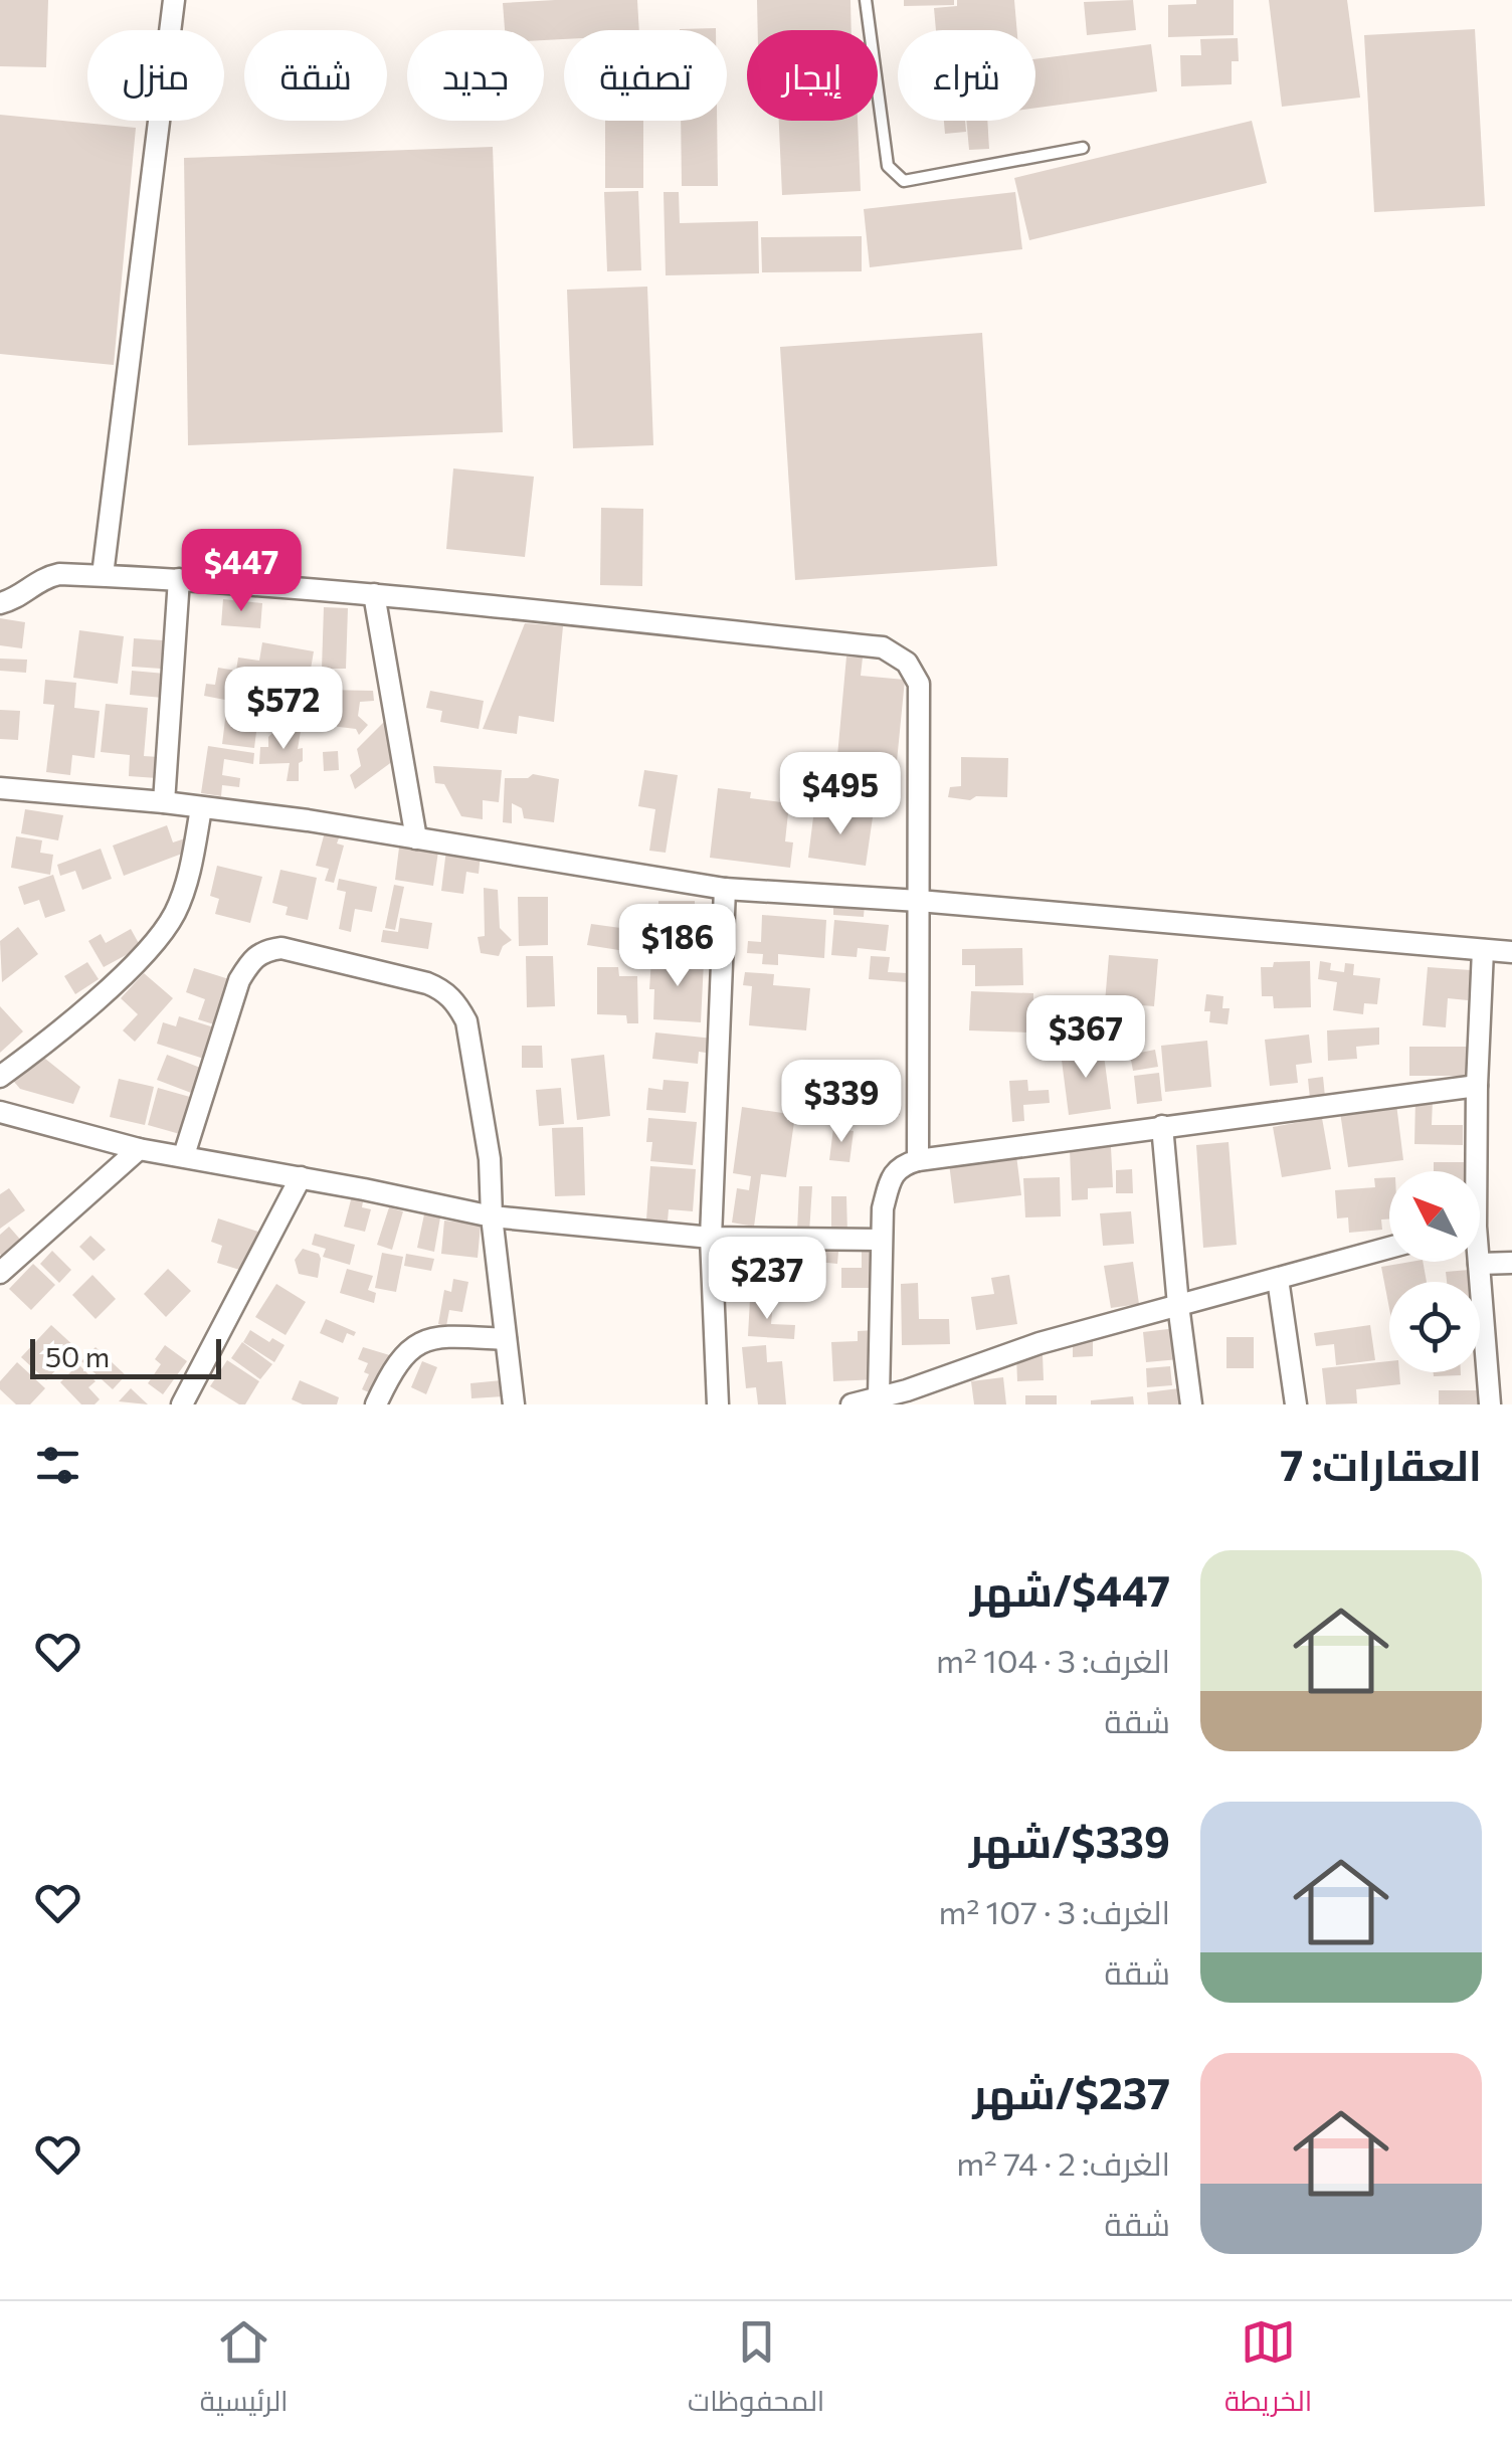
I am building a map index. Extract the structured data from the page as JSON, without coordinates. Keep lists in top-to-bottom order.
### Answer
{
  "scale_bar": "50 m",
  "north": "top left",
  "page": {
    "chip": [
      "شراء",
      "إيجار",
      "تصفية",
      "جديد",
      "شقة",
      "منزل"
    ],
    "price": [
      "$447",
      "$572",
      "$495",
      "$186",
      "$367",
      "$339",
      "$237"
    ],
    "scale": "50 m",
    "heading": "العقارات: 7",
    "list": [
      {
        "name": "$447/شهر",
        "note": "الغرف: 3 · 104 m² · شقة"
      },
      {
        "name": "$339/شهر",
        "note": "الغرف: 3 · 107 m² · شقة"
      },
      {
        "name": "$237/شهر",
        "note": "الغرف: 2 · 74 m² · شقة"
      }
    ],
    "tabs": ["الخريطة", "المحفوظات", "الرئيسية"]
  }
}
